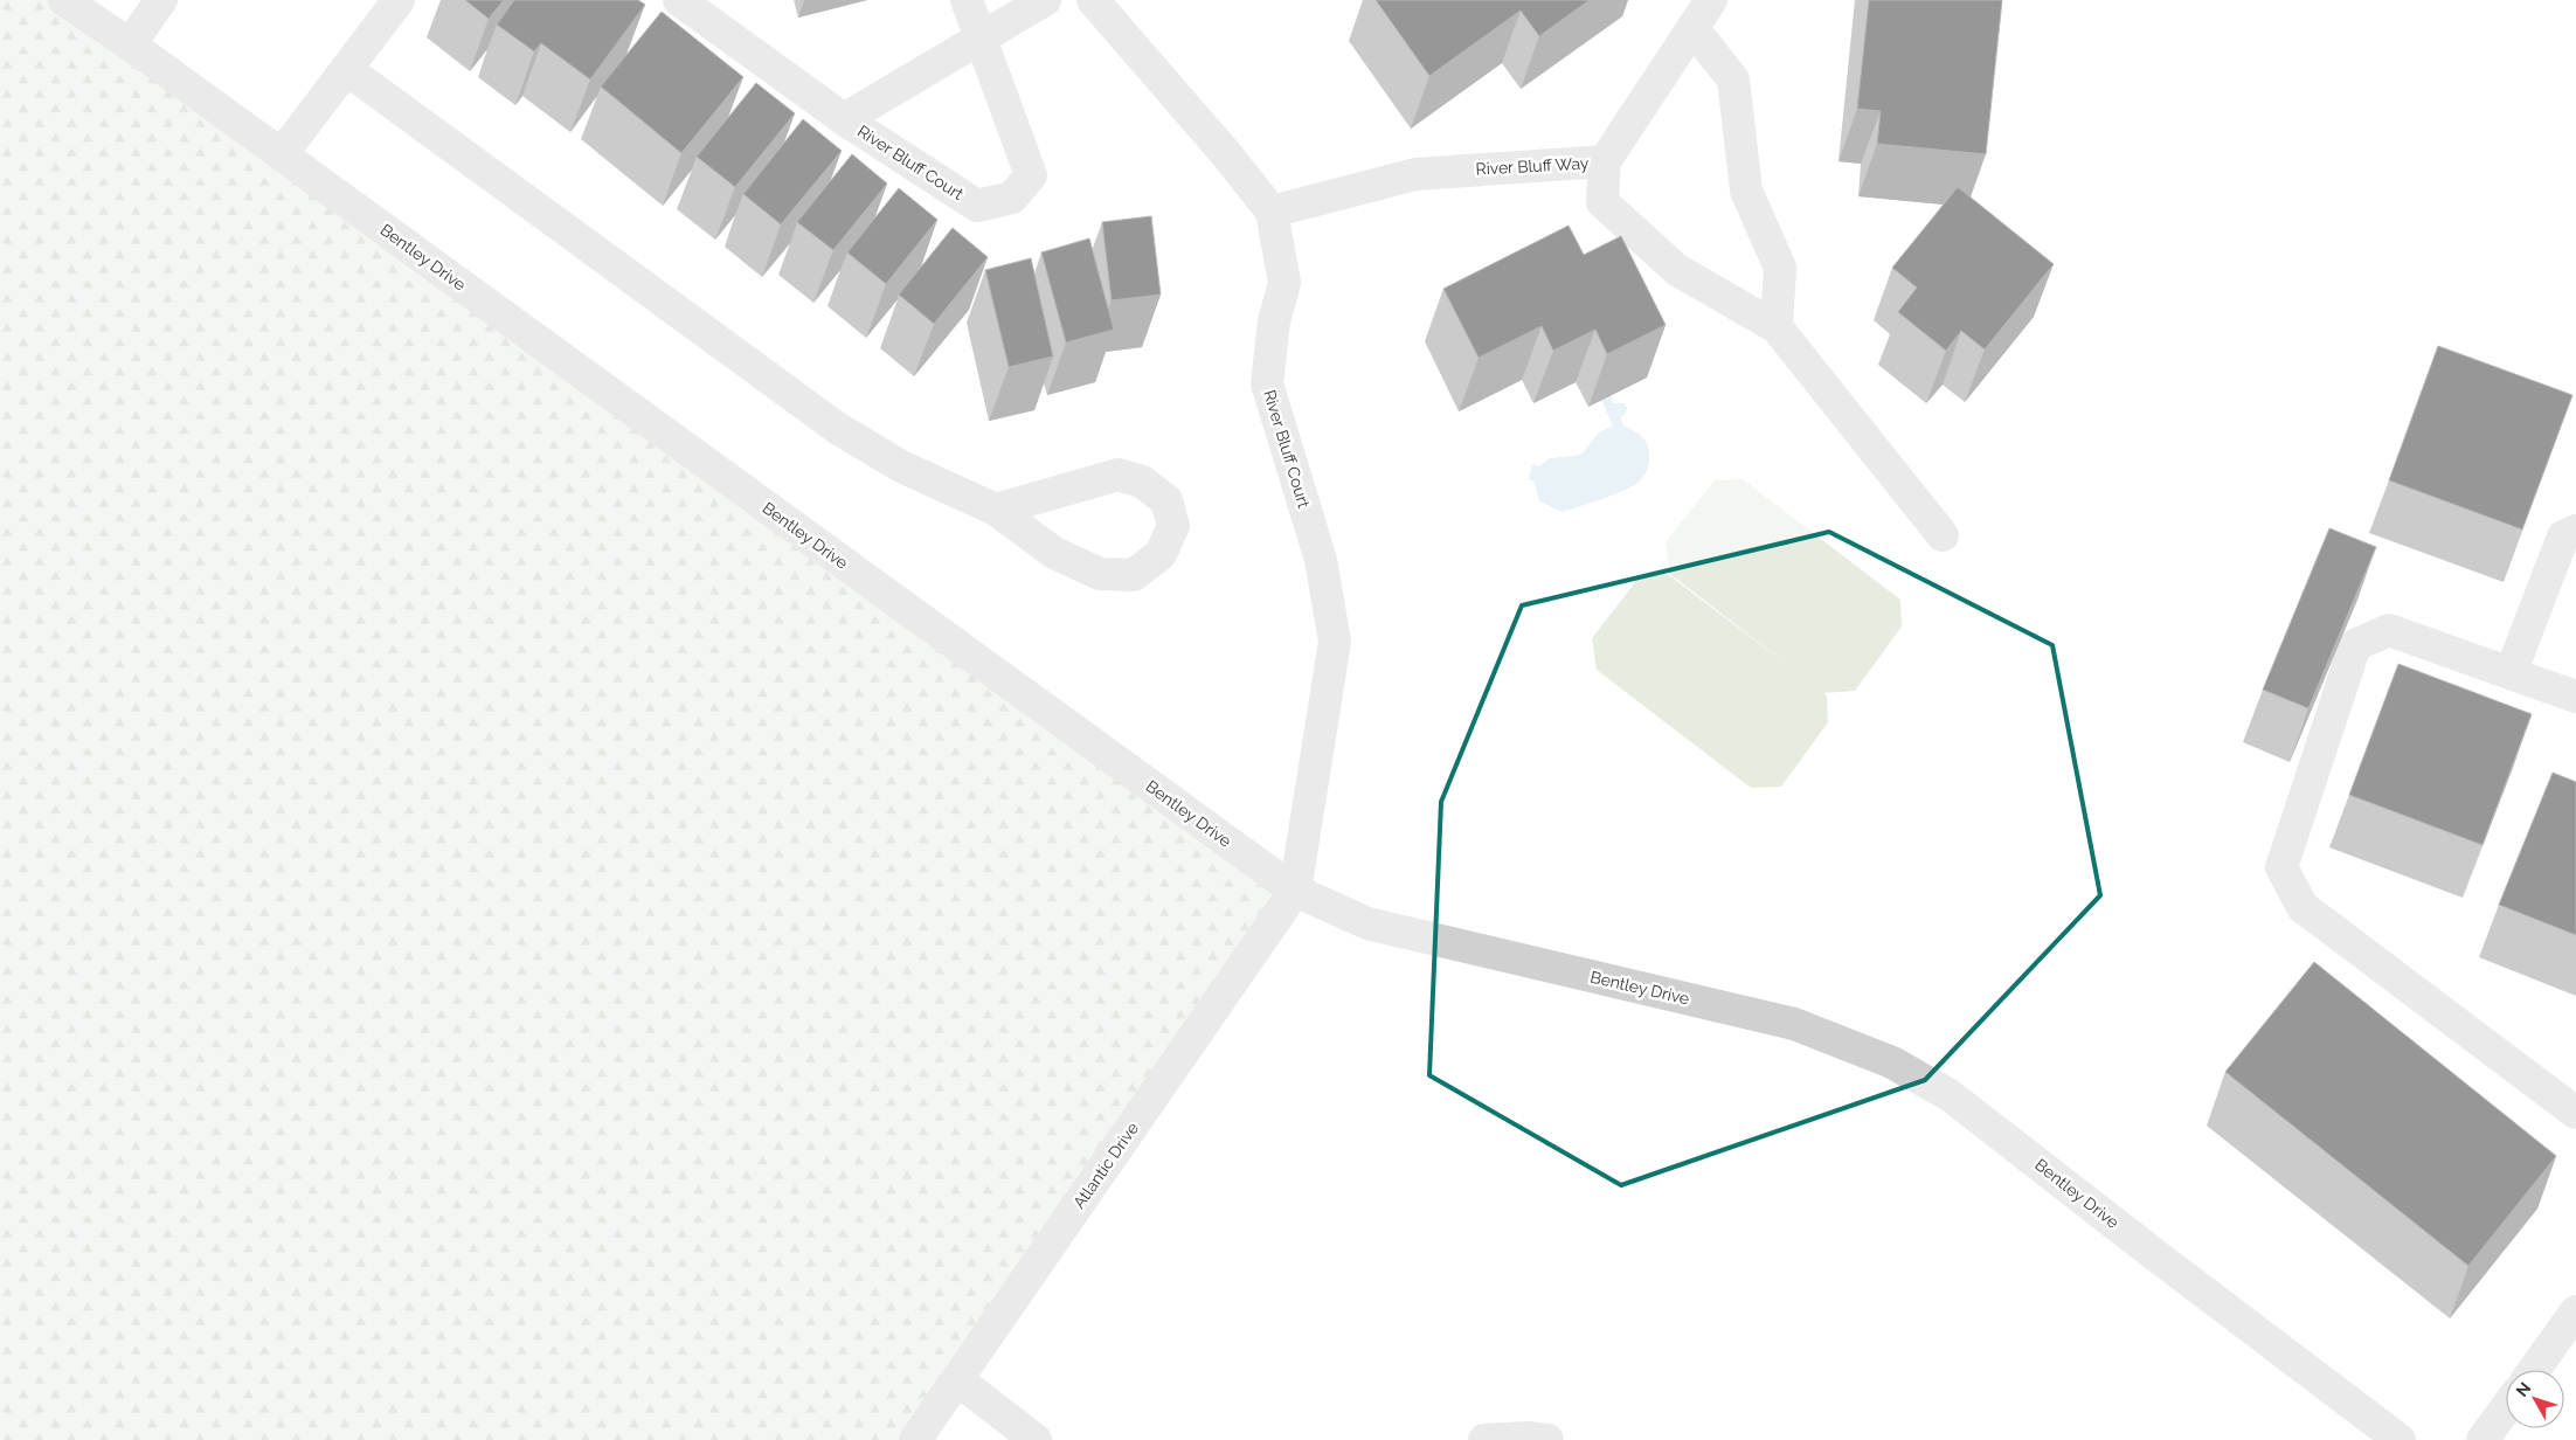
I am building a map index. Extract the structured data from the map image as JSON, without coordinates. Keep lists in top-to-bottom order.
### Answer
{
  "streets": {
    "street": [
      "River Bluff Court",
      "River Bluff Way",
      "Bentley Drive",
      "Atlantic Drive"
    ]
  },
  "crossings": [
    ["River Bluff Court", "River Bluff Way"],
    ["River Bluff Court", "Bentley Drive"],
    ["River Bluff Court", "Atlantic Drive"],
    ["Bentley Drive", "Atlantic Drive"]
  ],
  "north": "top left"
}
